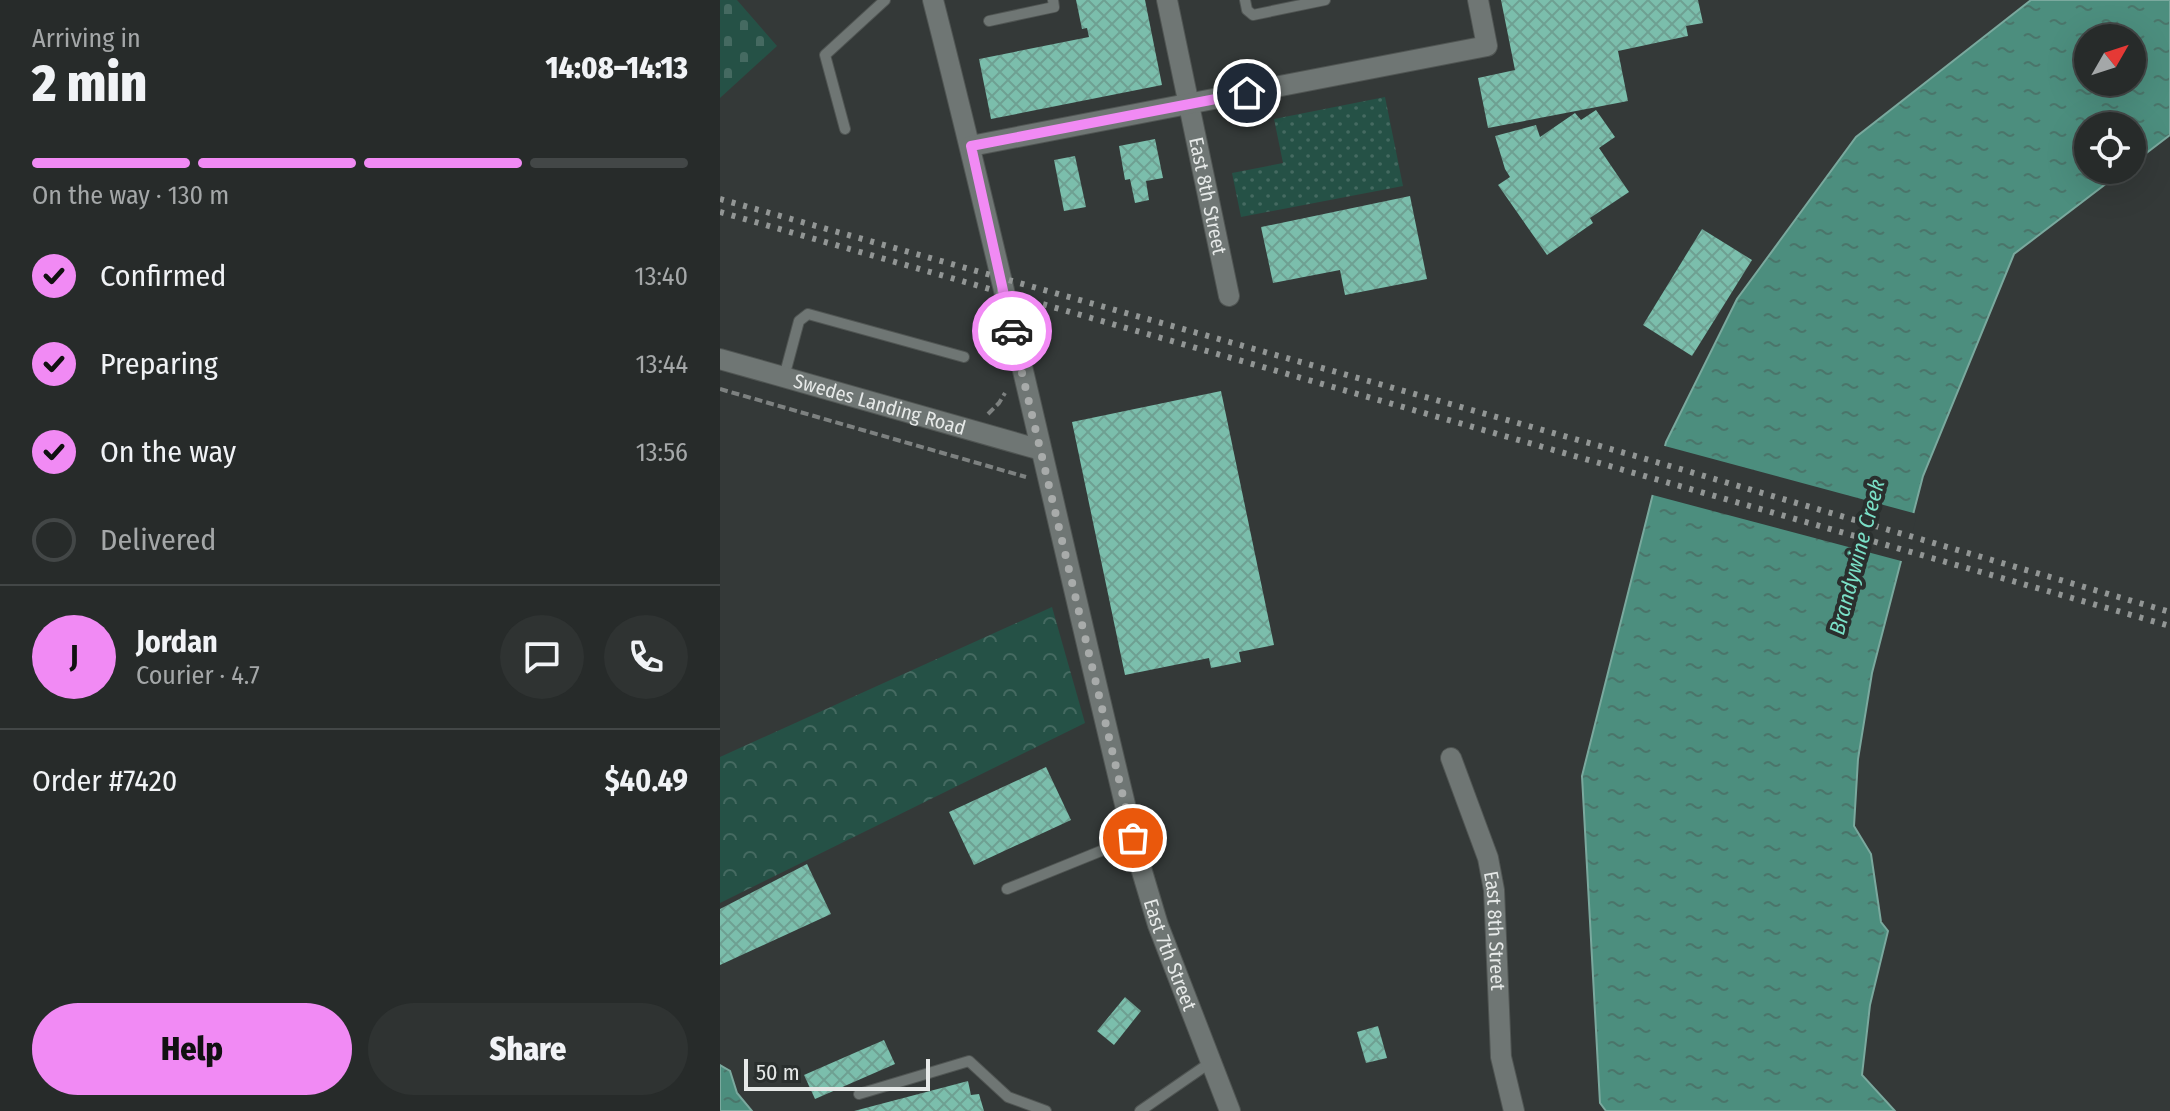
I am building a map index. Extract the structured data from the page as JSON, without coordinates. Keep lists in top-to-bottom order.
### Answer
{
  "streets": {
    "street": ["East 8th Street", "Swedes Landing Road", "East 7th Street"]
  },
  "crossings": [
    ["Swedes Landing Road", "East 7th Street"]
  ],
  "water": ["Brandywine Creek"],
  "scale_bar": "50 m",
  "north": "top right",
  "page": {
    "heading": ["2 min", "Arriving in", "14:08–14:13"],
    "panel": [
      "Jordan",
      "Courier · 4.7",
      "Order #7420",
      "$40.49"
    ],
    "bar": "On the way · 130 m",
    "list": [
      ["Confirmed", "13:40"],
      ["Preparing", "13:44"],
      ["On the way", "13:56"],
      "Delivered"
    ],
    "round": "J",
    "buttons": ["Help", "Share"],
    "scale": "50 m"
  }
}
